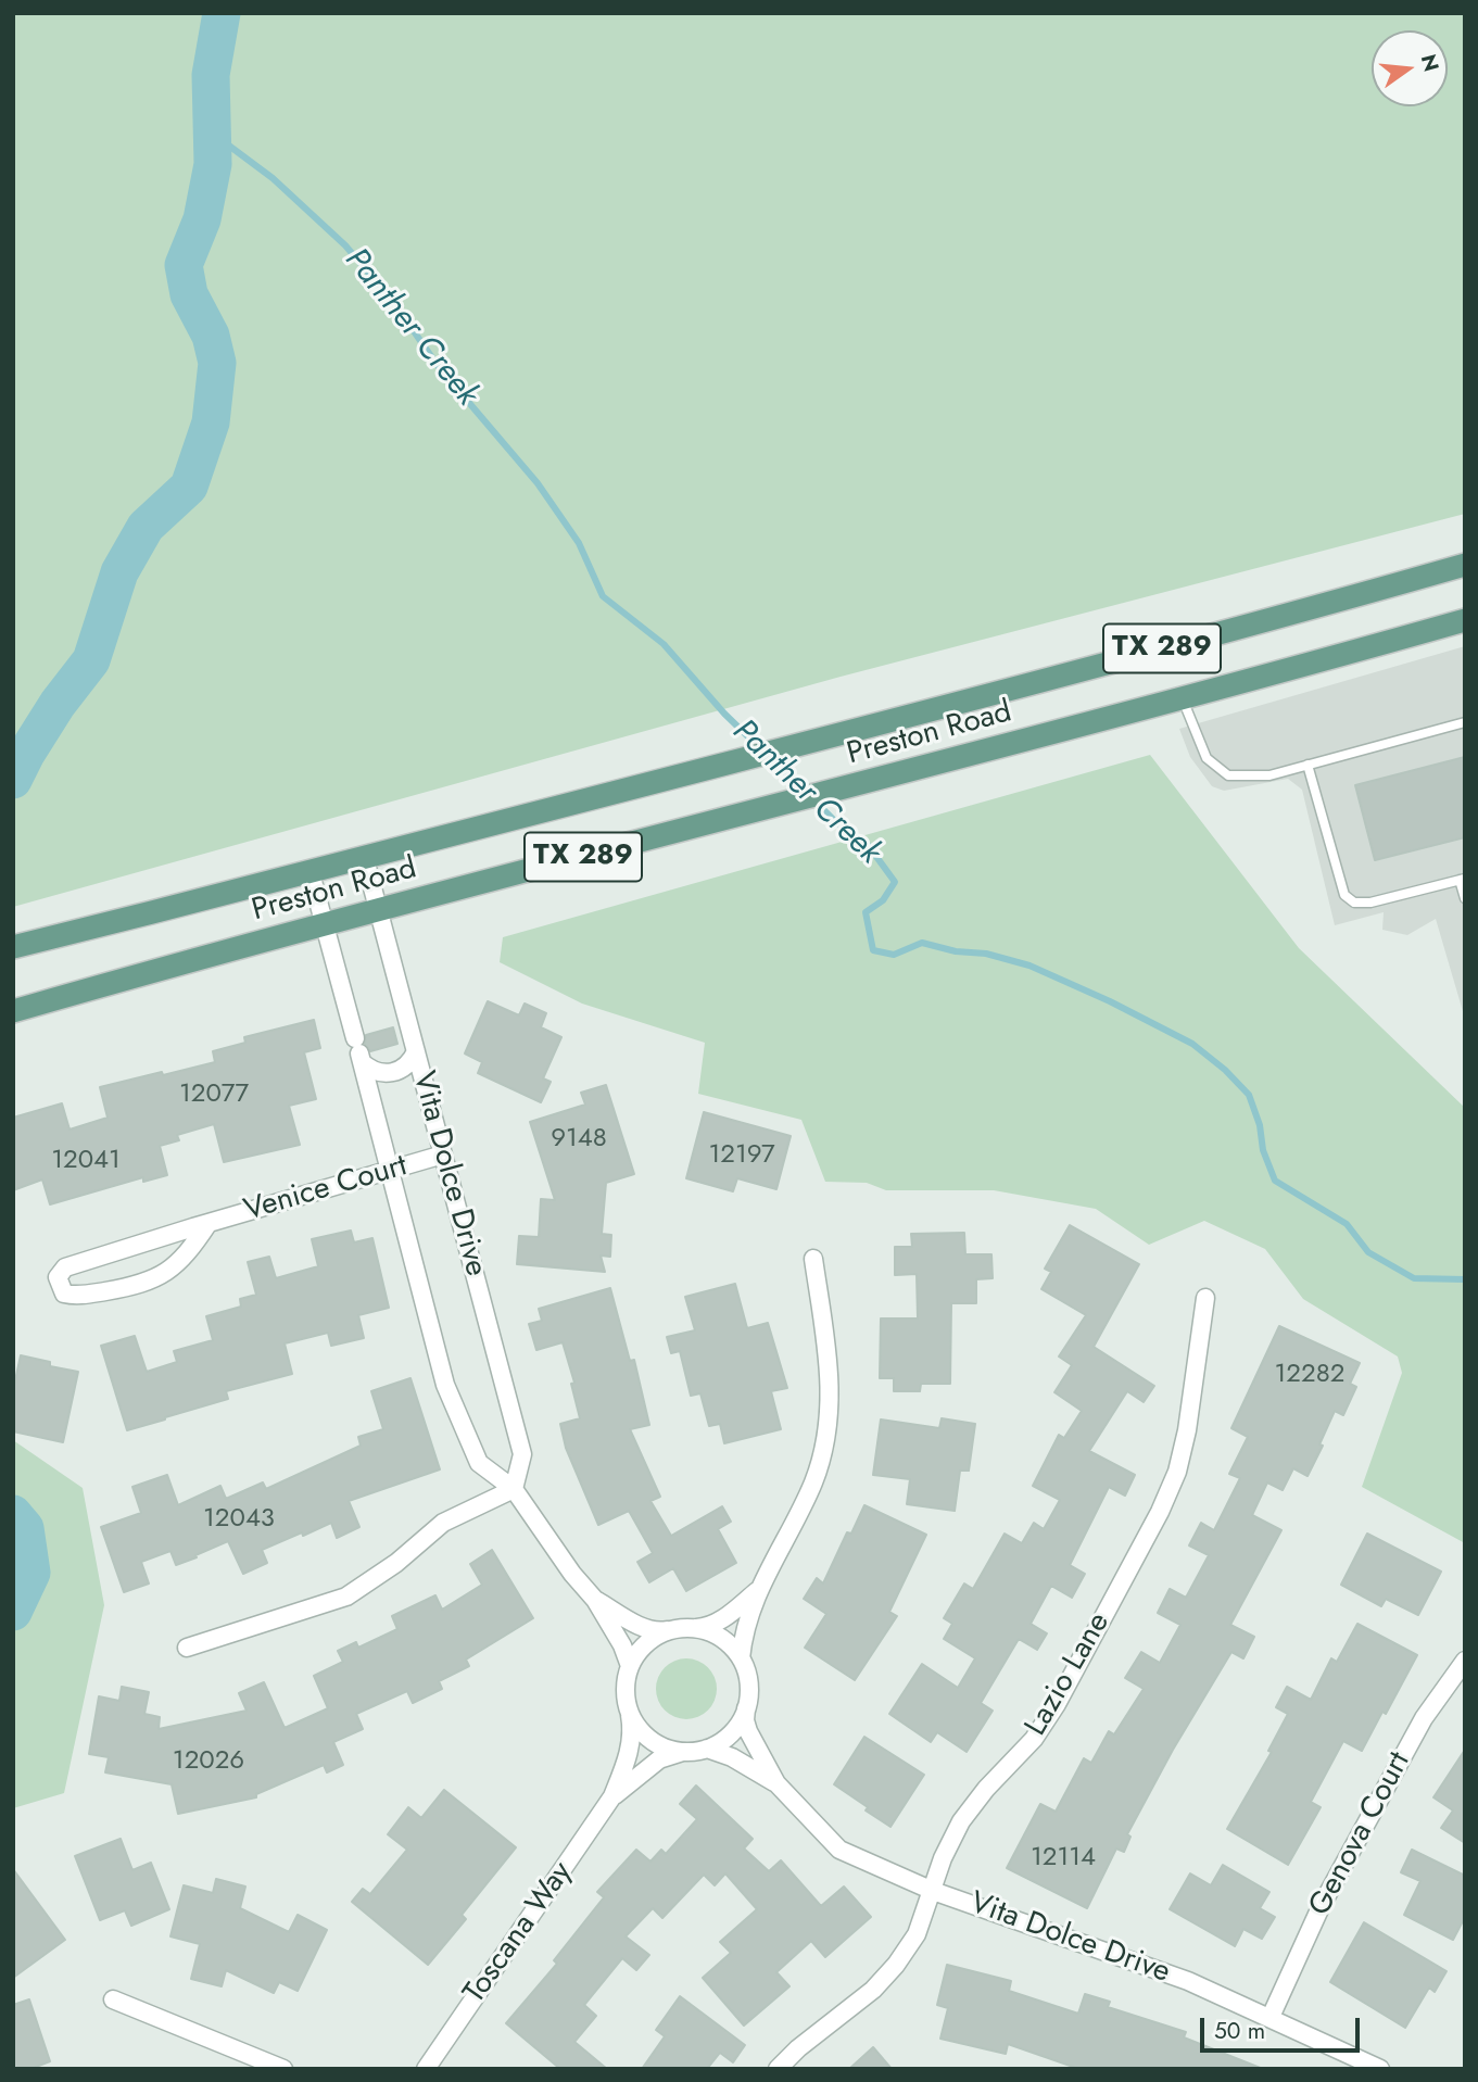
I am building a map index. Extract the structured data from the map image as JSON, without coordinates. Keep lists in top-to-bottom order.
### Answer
{
  "streets": {
    "main road": ["TX 289", "Preston Road"],
    "street": [
      "Vita Dolce Drive",
      "Venice Court",
      "Lazio Lane",
      "Genova Court",
      "Toscana Way"
    ]
  },
  "crossings": [
    ["Preston Road", "Vita Dolce Drive"],
    ["Vita Dolce Drive", "Venice Court"],
    ["Vita Dolce Drive", "Lazio Lane"],
    ["Vita Dolce Drive", "Genova Court"],
    ["Vita Dolce Drive", "Toscana Way"]
  ],
  "water": ["Panther Creek"],
  "house_numbers": [
    "12077",
    "9148",
    "12197",
    "12041",
    "12282",
    "12043",
    "12026",
    "12114"
  ],
  "scale_bar": "50 m",
  "north": "right"
}
